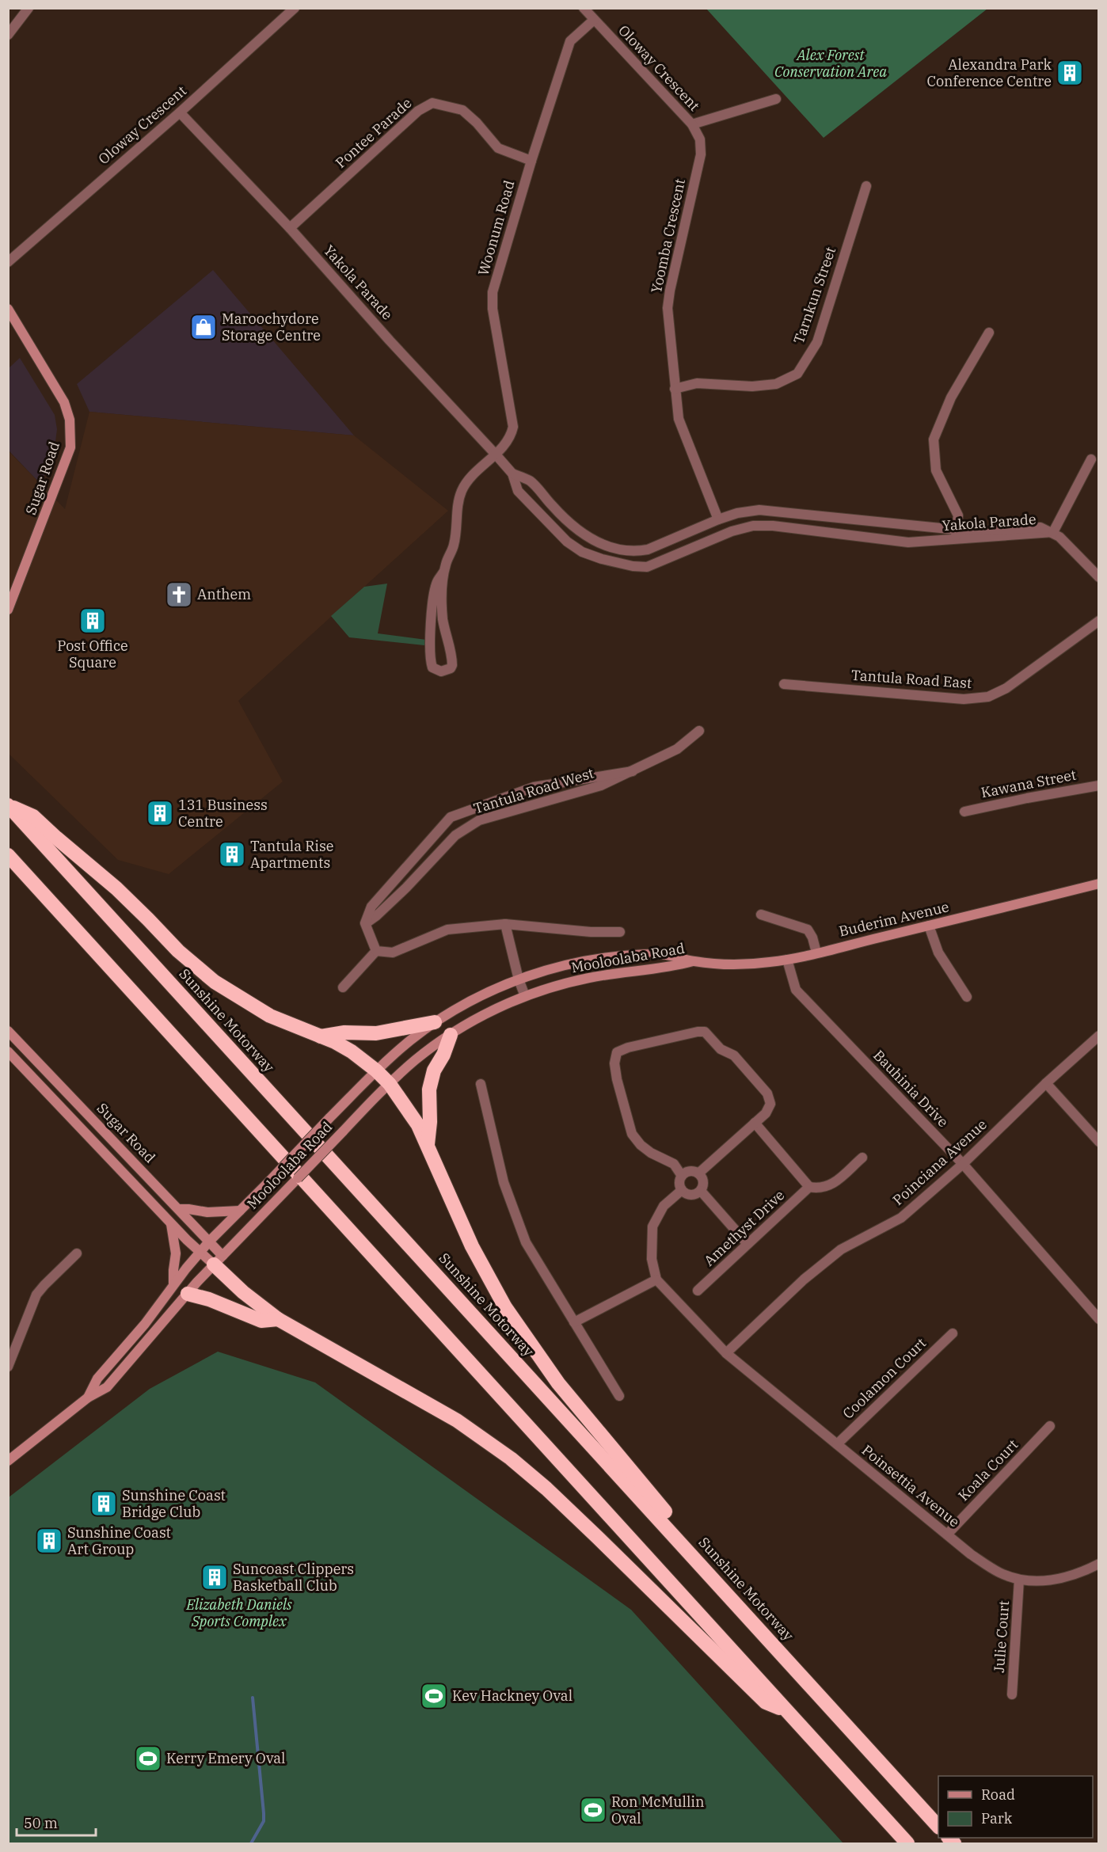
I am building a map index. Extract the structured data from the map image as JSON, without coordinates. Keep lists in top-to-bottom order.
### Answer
{
  "streets": {
    "highway": ["Sunshine Motorway"],
    "main road": ["Sugar Road", "Buderim Avenue", "Mooloolaba Road"],
    "street": [
      "Oloway Crescent",
      "Pontee Parade",
      "Woonum Road",
      "Yoomba Crescent",
      "Yakola Parade",
      "Tarnkun Street",
      "Tantula Road East",
      "Kawana Street",
      "Tantula Road West",
      "Bauhinia Drive",
      "Poinciana Avenue",
      "Amethyst Drive",
      "Coolamon Court",
      "Koala Court",
      "Poinsettia Avenue",
      "Julie Court"
    ]
  },
  "crossings": [
    ["Oloway Crescent", "Woonum Road"],
    ["Oloway Crescent", "Yoomba Crescent"],
    ["Oloway Crescent", "Yakola Parade"],
    ["Pontee Parade", "Woonum Road"],
    ["Pontee Parade", "Yakola Parade"],
    ["Woonum Road", "Yakola Parade"],
    ["Yoomba Crescent", "Yakola Parade"],
    ["Yoomba Crescent", "Tarnkun Street"],
    ["Sugar Road", "Mooloolaba Road"],
    ["Buderim Avenue", "Mooloolaba Road"],
    ["Buderim Avenue", "Bauhinia Drive"],
    ["Bauhinia Drive", "Poinciana Avenue"],
    ["Poinciana Avenue", "Poinsettia Avenue"],
    ["Coolamon Court", "Poinsettia Avenue"],
    ["Koala Court", "Poinsettia Avenue"],
    ["Poinsettia Avenue", "Julie Court"]
  ],
  "parks": ["Alex Forest Conservation Area", "Elizabeth Daniels Sports Complex"],
  "places": {
    "building": [
      "Alexandra Park Conference Centre",
      "Post Office Square",
      "131 Business Centre",
      "Tantula Rise Apartments",
      "Sunshine Coast Bridge Club",
      "Sunshine Coast Art Group",
      "Suncoast Clippers Basketball Club"
    ],
    "shop": ["Maroochydore Storage Centre"],
    "church": ["Anthem"],
    "sports": ["Kev Hackney Oval", "Kerry Emery Oval", "Ron McMullin Oval"]
  },
  "legend": ["Road", "Park"],
  "scale_bar": "50 m"
}
